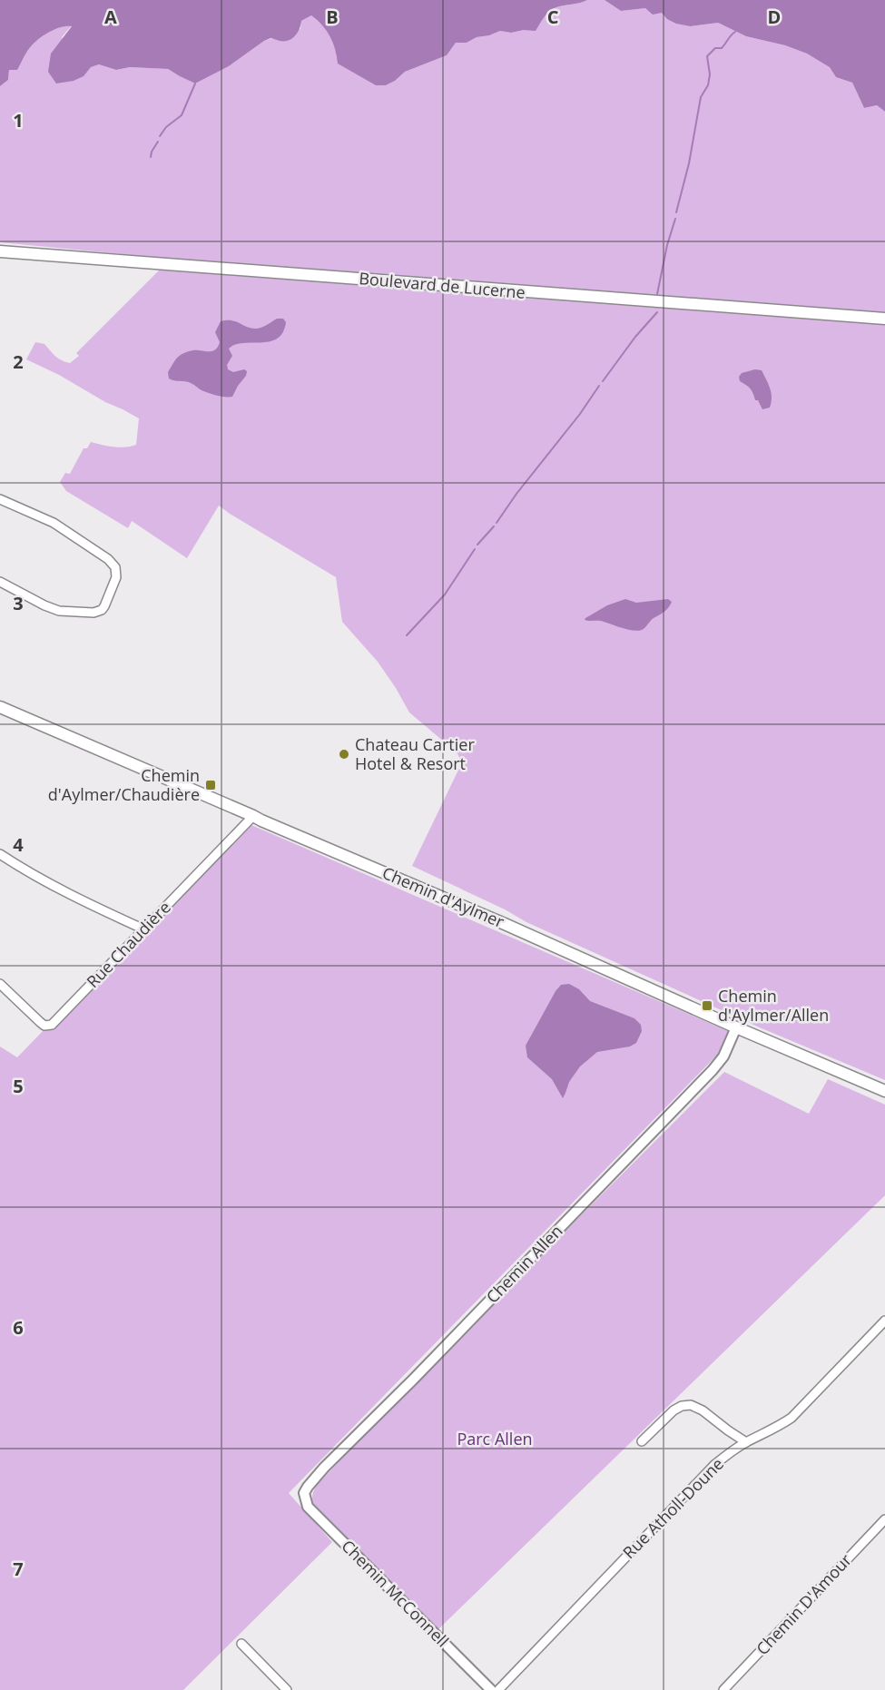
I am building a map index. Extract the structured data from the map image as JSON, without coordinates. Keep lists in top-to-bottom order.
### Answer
{
  "streets": {
    "main road": ["Boulevard de Lucerne", "Chemin d'Aylmer"],
    "street": [
      "Rue Chaudière",
      "Chemin Allen",
      "Rue Atholl-Doune",
      "Chemin McConnell",
      "Chemin D'Amour"
    ]
  },
  "crossings": [
    ["Chemin d'Aylmer", "Rue Chaudière"],
    ["Chemin d'Aylmer", "Chemin Allen"],
    ["Chemin Allen", "Chemin McConnell"]
  ],
  "parks": ["Parc Allen"],
  "places": {
    "other": ["Chateau Cartier Hotel & Resort"],
    "transit": ["Chemin d'Aylmer/Chaudière", "Chemin d'Aylmer/Allen"]
  },
  "grid": {
    "columns": [
      "A",
      "B",
      "C",
      "D"
    ],
    "rows": [
      "1",
      "2",
      "3",
      "4",
      "5",
      "6",
      "7"
    ]
  }
}
